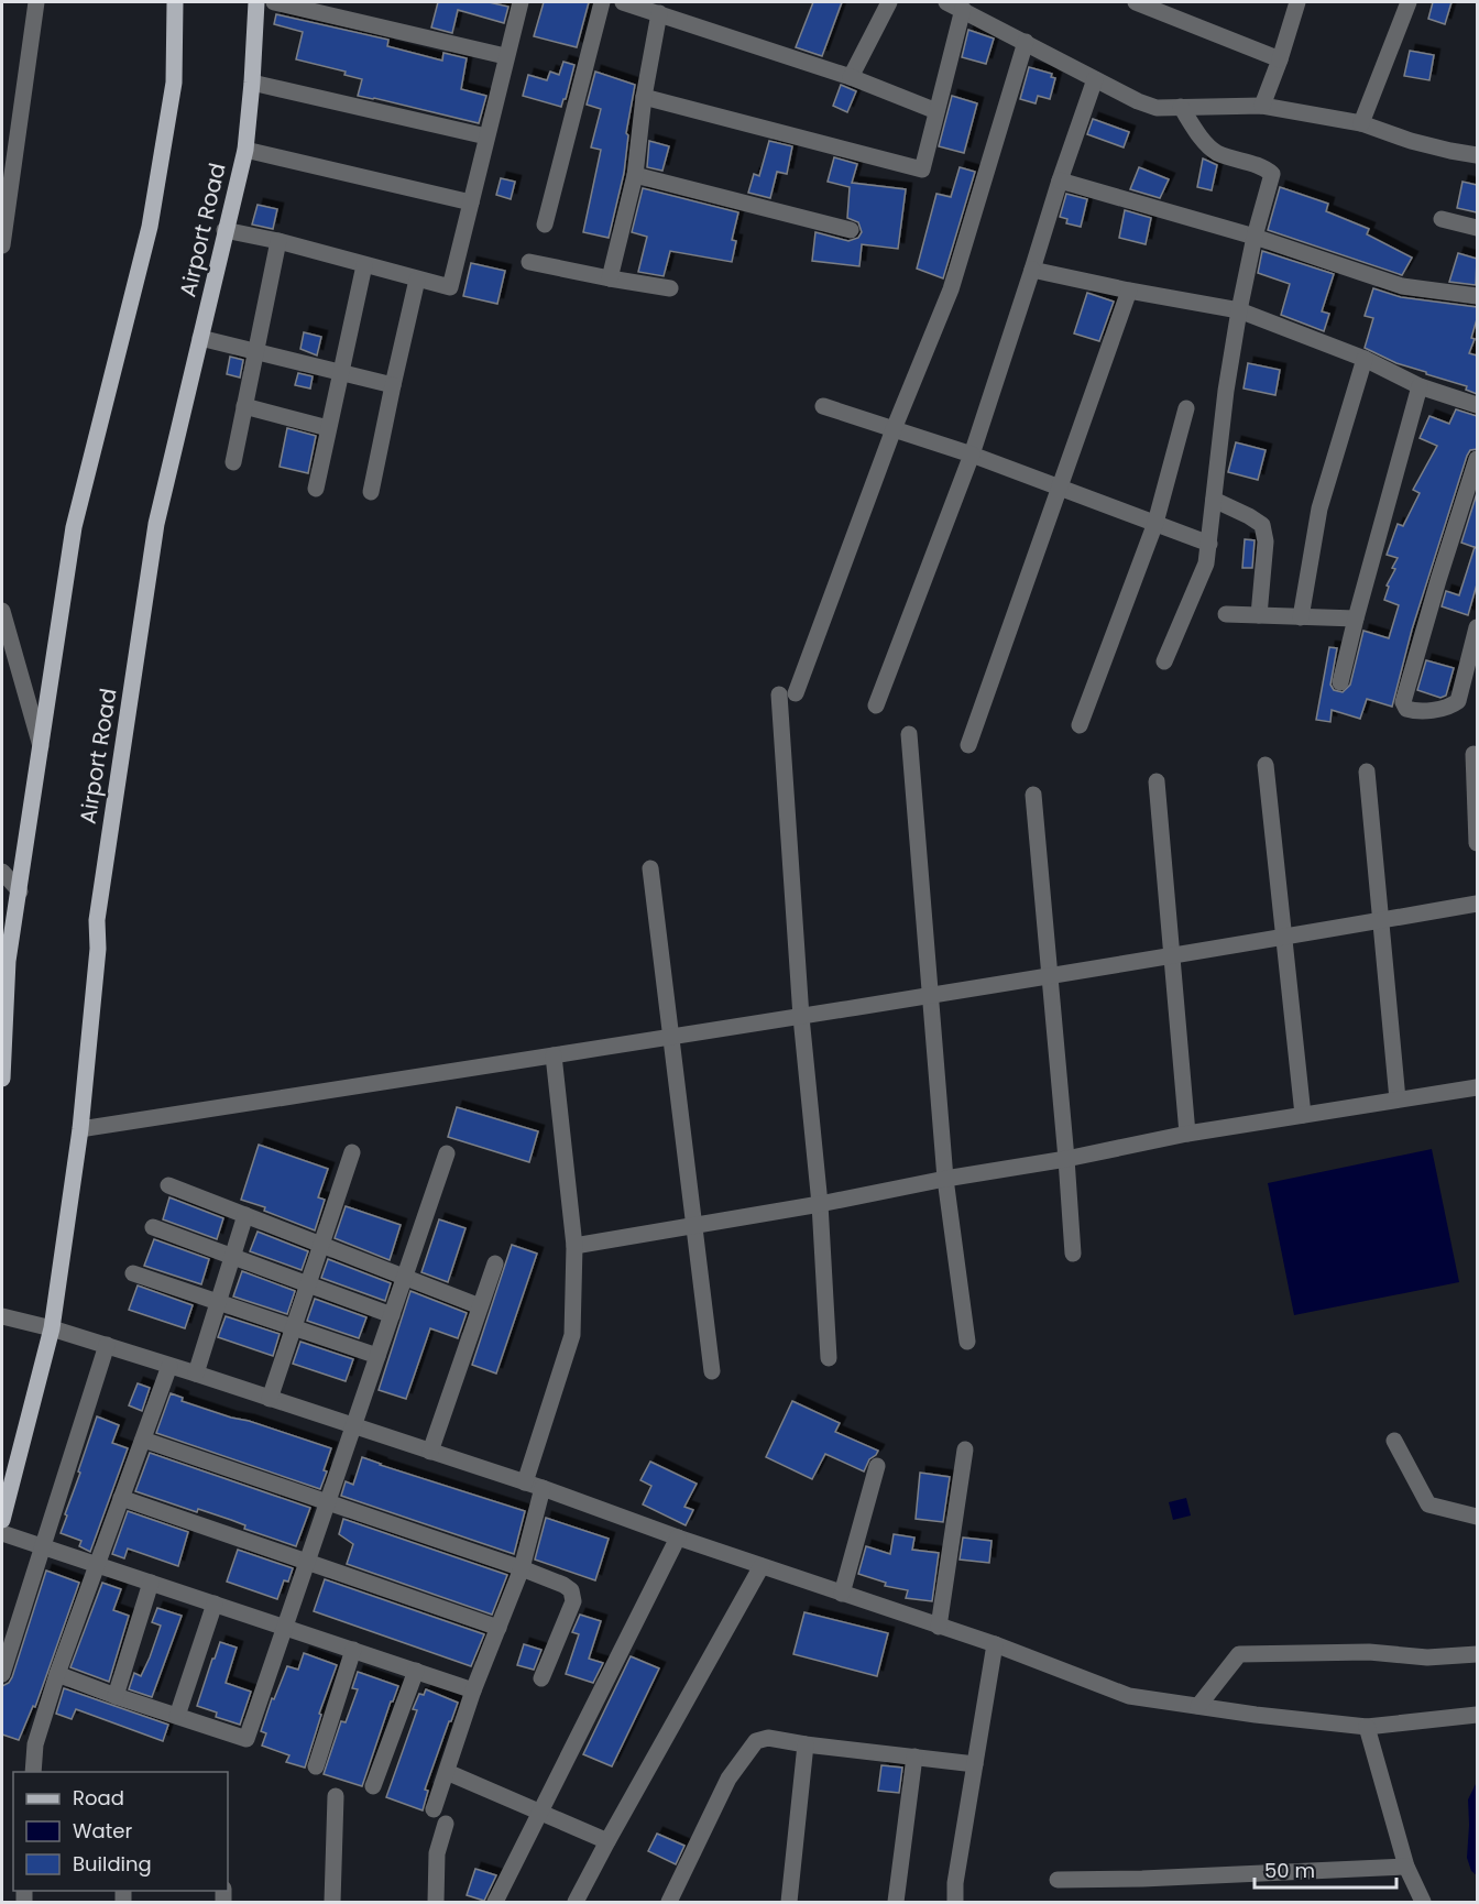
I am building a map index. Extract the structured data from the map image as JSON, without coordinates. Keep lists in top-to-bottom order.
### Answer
{
  "streets": {
    "main road": ["Airport Road"]
  },
  "legend": ["Road", "Water", "Building"],
  "scale_bar": "50 m"
}
